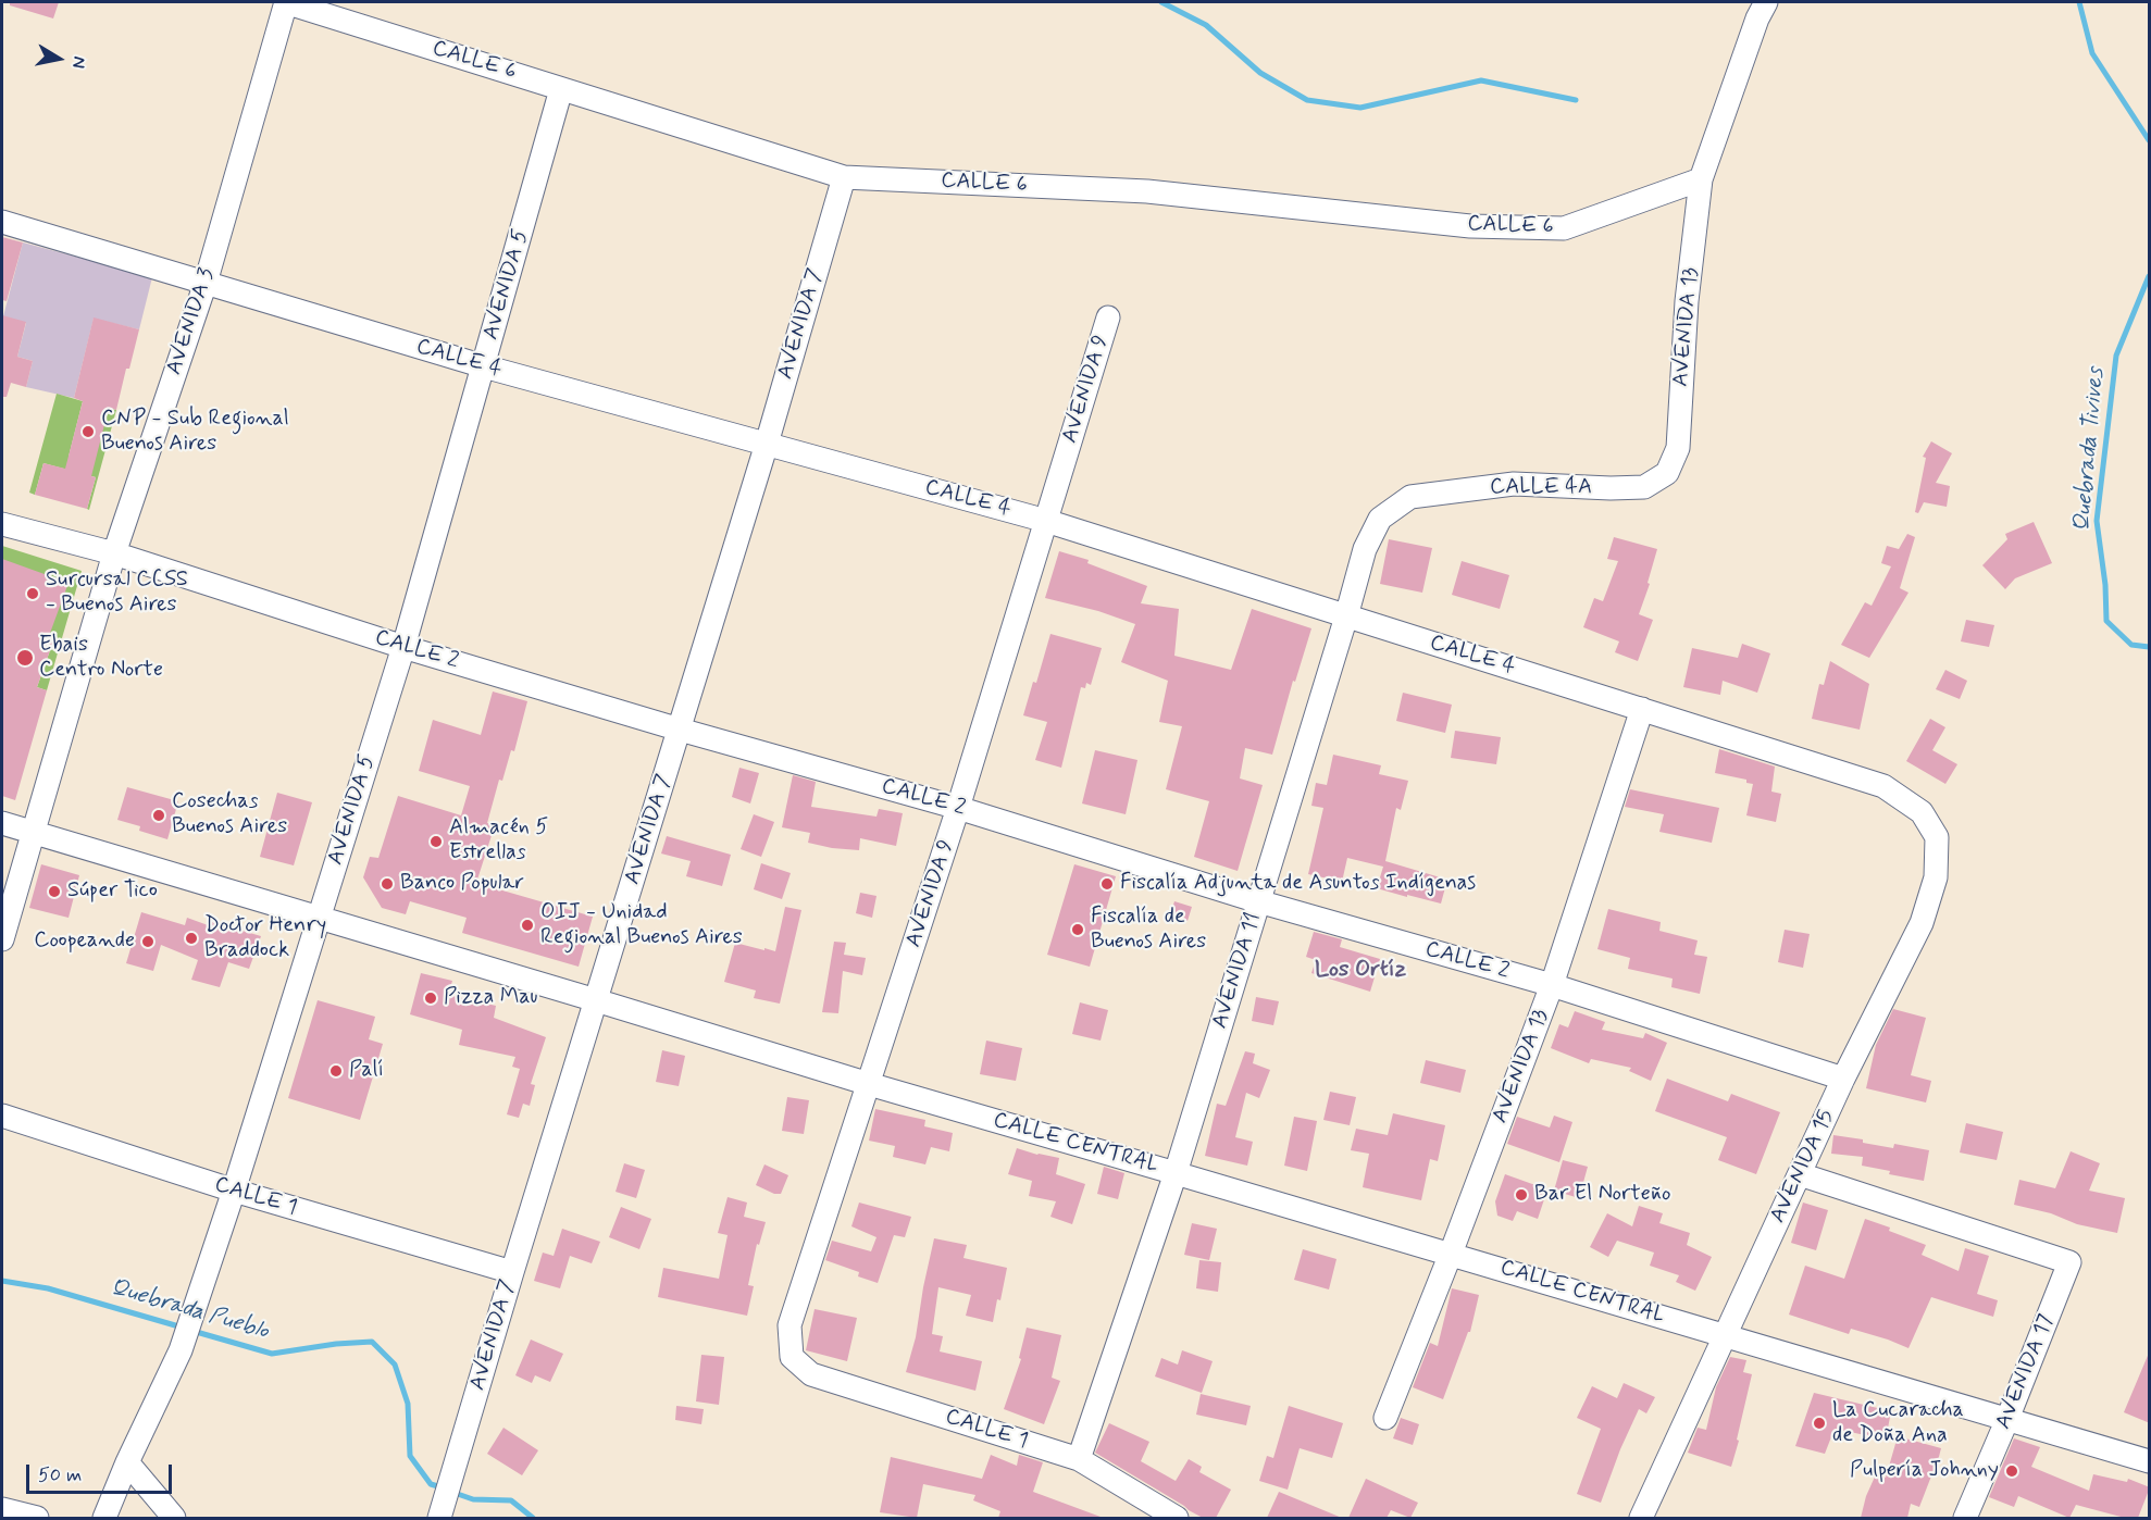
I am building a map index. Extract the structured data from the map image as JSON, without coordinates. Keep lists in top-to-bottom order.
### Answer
{
  "streets": {
    "street": [
      "CALLE 6",
      "AVENIDA 5",
      "AVENIDA 3",
      "AVENIDA 7",
      "AVENIDA 13",
      "CALLE 4",
      "AVENIDA 9",
      "CALLE 4A",
      "CALLE 2",
      "AVENIDA 11",
      "CALLE CENTRAL",
      "AVENIDA 15",
      "CALLE 1",
      "AVENIDA 17"
    ]
  },
  "crossings": [
    ["CALLE 6", "AVENIDA 5"],
    ["CALLE 6", "AVENIDA 3"],
    ["CALLE 6", "AVENIDA 7"],
    ["CALLE 6", "AVENIDA 13"],
    ["AVENIDA 5", "CALLE 4"],
    ["AVENIDA 5", "CALLE 2"],
    ["AVENIDA 5", "CALLE CENTRAL"],
    ["AVENIDA 5", "CALLE 1"],
    ["AVENIDA 3", "CALLE 4"],
    ["AVENIDA 3", "CALLE 2"],
    ["AVENIDA 3", "CALLE CENTRAL"],
    ["AVENIDA 7", "CALLE 4"],
    ["AVENIDA 7", "CALLE 2"],
    ["AVENIDA 7", "CALLE CENTRAL"],
    ["AVENIDA 7", "CALLE 1"],
    ["AVENIDA 13", "CALLE 4"],
    ["AVENIDA 13", "CALLE 4A"],
    ["AVENIDA 13", "CALLE 2"],
    ["AVENIDA 13", "CALLE CENTRAL"],
    ["CALLE 4", "AVENIDA 9"],
    ["CALLE 4", "AVENIDA 11"],
    ["CALLE 4", "AVENIDA 15"],
    ["AVENIDA 9", "CALLE 2"],
    ["AVENIDA 9", "CALLE CENTRAL"],
    ["AVENIDA 9", "CALLE 1"],
    ["CALLE 4A", "AVENIDA 11"],
    ["CALLE 2", "AVENIDA 11"],
    ["CALLE 2", "AVENIDA 15"],
    ["AVENIDA 11", "CALLE CENTRAL"],
    ["AVENIDA 11", "CALLE 1"],
    ["CALLE CENTRAL", "AVENIDA 15"],
    ["CALLE CENTRAL", "AVENIDA 17"],
    ["AVENIDA 15", "AVENIDA 17"]
  ],
  "districts": ["Los Ortíz"],
  "water": ["Quebrada Tivives", "Quebrada Pueblo"],
  "places": [
    "CNP - Sub Regional Buenos Aires",
    "Surcursal CCSS - Buenos Aires",
    "Ebais Centro Norte",
    "Cosechas Buenos Aires",
    "Almacén 5 Estrellas",
    "Banco Popular",
    "Fiscalía Adjunta de Asuntos Indígenas",
    "Súper Tico",
    "OIJ - Unidad Regional Buenos Aires",
    "Fiscalía de Buenos Aires",
    "Doctor Henry Braddock",
    "Coopeande",
    "Pizza Mau",
    "Palí",
    "Bar El Norteño",
    "La Cucaracha de Doña Ana",
    "Pulpería Johnny"
  ],
  "scale_bar": "50 m",
  "north": "right"
}
